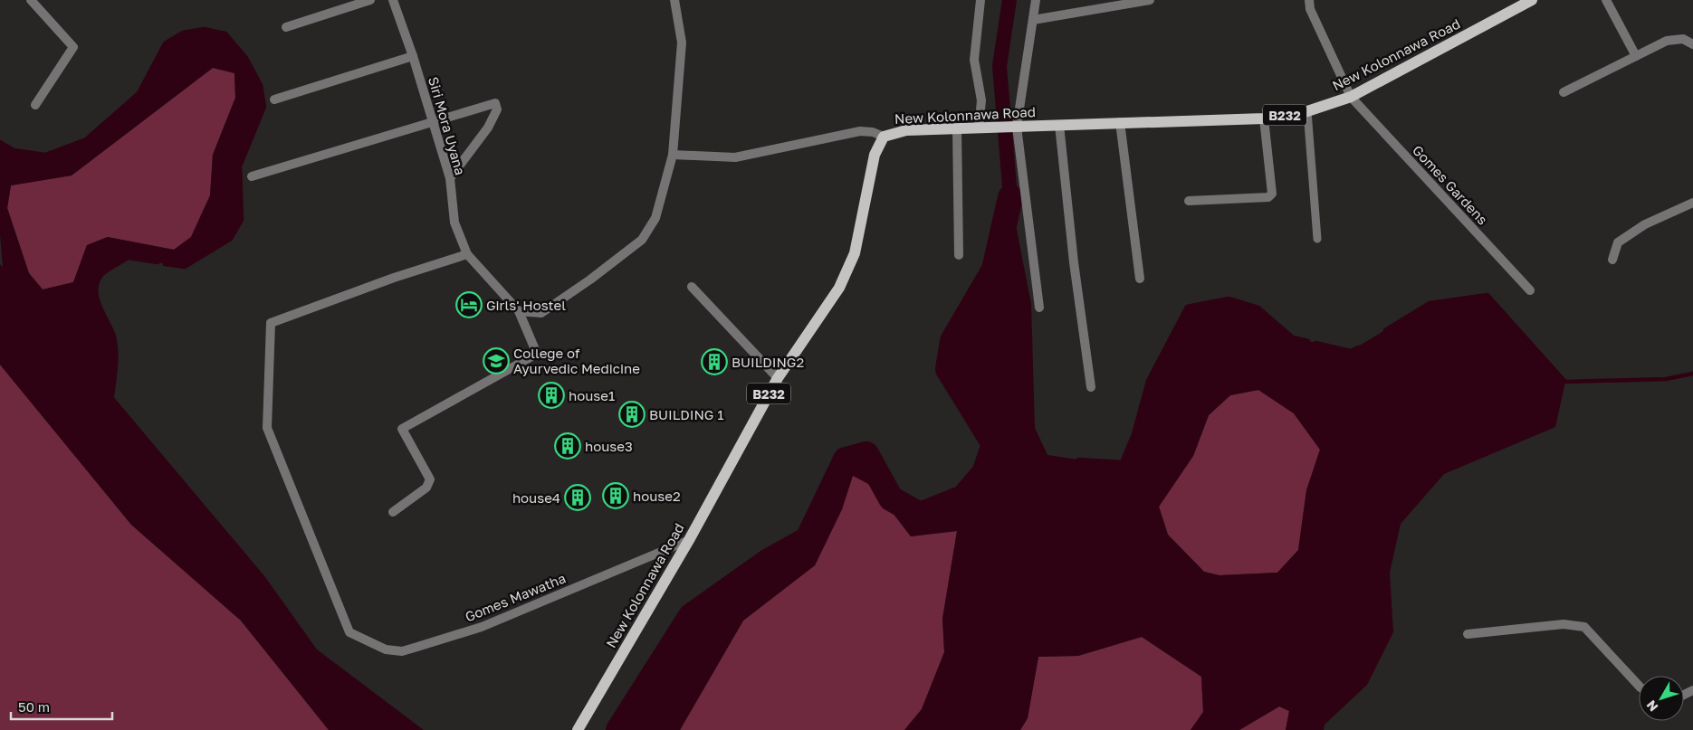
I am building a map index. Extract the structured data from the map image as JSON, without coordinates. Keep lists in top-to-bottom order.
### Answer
{
  "streets": {
    "main road": ["New Kolonnawa Road", "B232"],
    "street": ["Siri Mora Uyana", "Gomes Gardens", "Gomes Mawatha"]
  },
  "crossings": [
    ["New Kolonnawa Road", "Gomes Gardens"],
    ["New Kolonnawa Road", "Gomes Mawatha"],
    ["Siri Mora Uyana", "Gomes Mawatha"]
  ],
  "places": {
    "hotel": ["Girls' Hostel"],
    "school or university": ["College of Ayurvedic Medicine"],
    "building": [
      "BUILDING2",
      "house1",
      "BUILDING 1",
      "house3",
      "house2",
      "house4"
    ]
  },
  "scale_bar": "50 m",
  "north": "bottom left"
}
